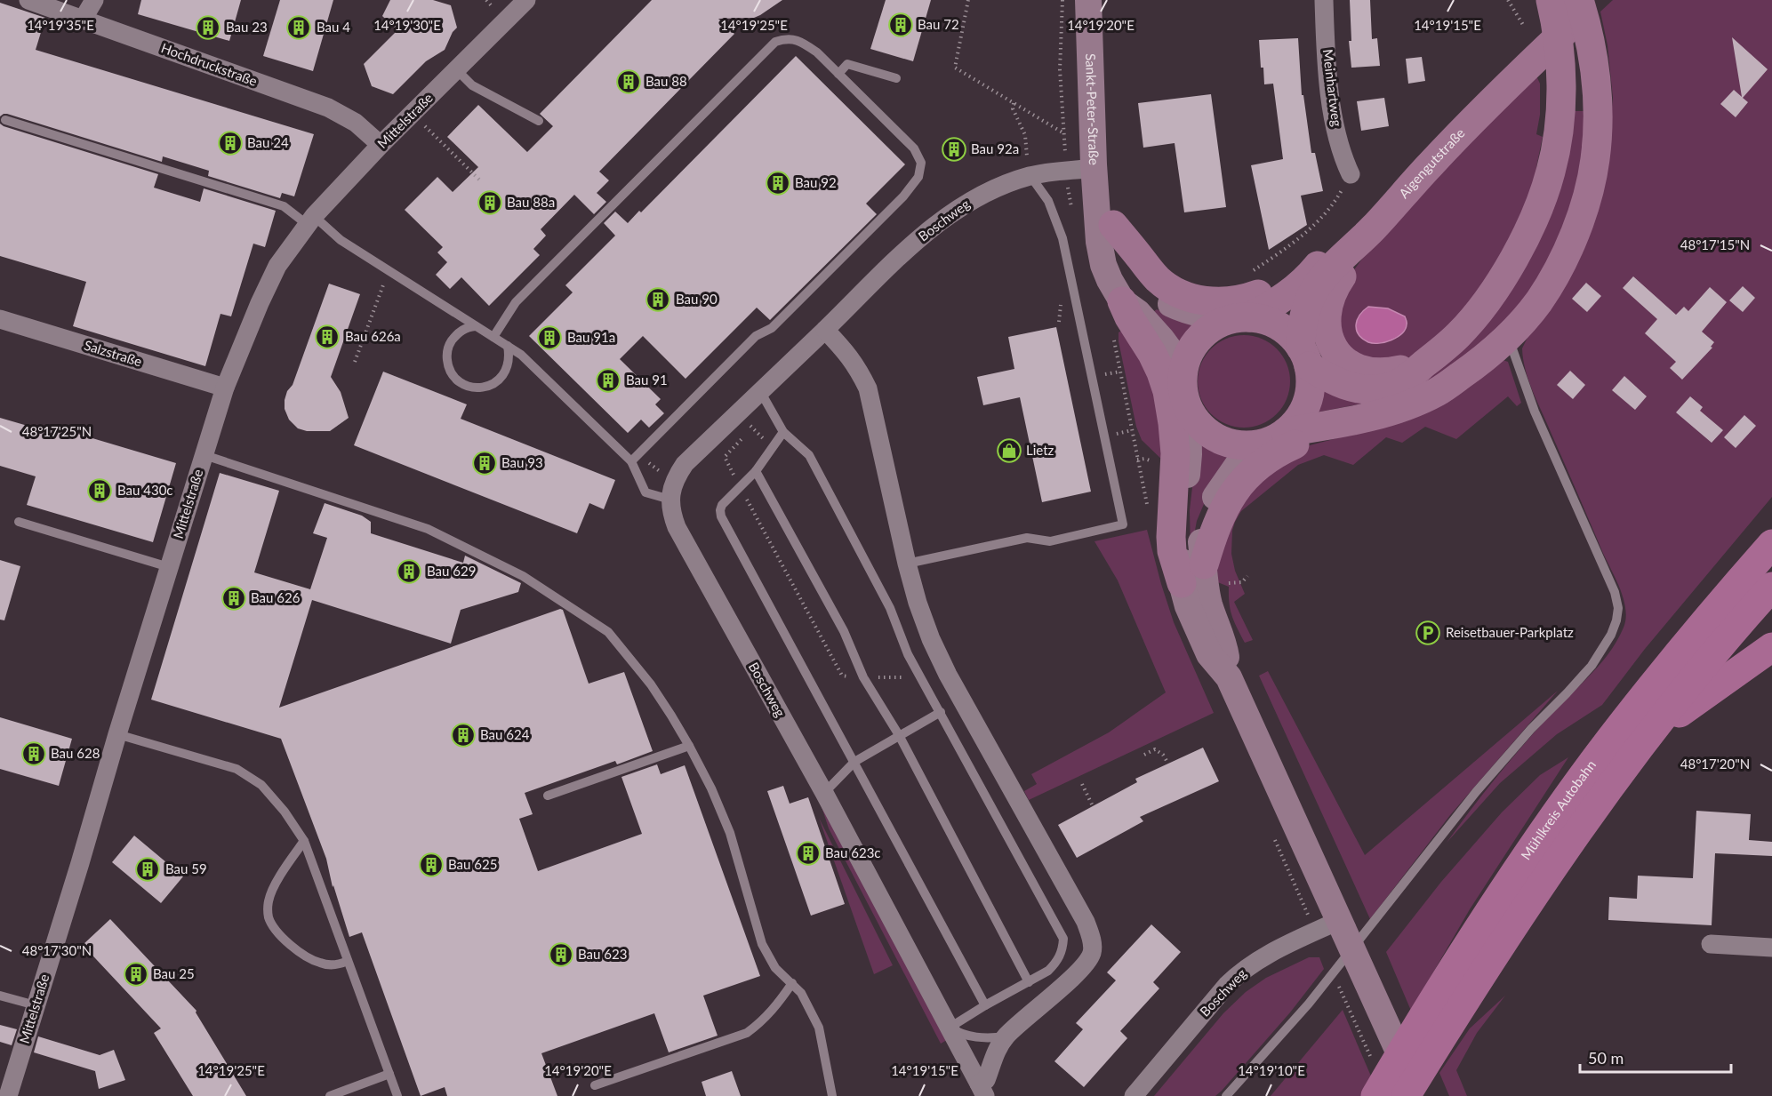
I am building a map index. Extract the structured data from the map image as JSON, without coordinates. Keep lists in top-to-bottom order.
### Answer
{
  "streets": {
    "highway": ["Mühlkreis Autobahn"],
    "main road": ["Sankt-Peter-Straße", "Aigengutstraße"],
    "street": [
      "Hochdruckstraße",
      "Meinhartweg",
      "Mittelstraße",
      "Boschweg",
      "Salzstraße"
    ]
  },
  "crossings": [
    ["Hochdruckstraße", "Mittelstraße"],
    ["Sankt-Peter-Straße", "Boschweg"],
    ["Mittelstraße", "Salzstraße"]
  ],
  "places": {
    "building": [
      "Bau 72",
      "Bau 23",
      "Bau 4",
      "Bau 88",
      "Bau 24",
      "Bau 92a",
      "Bau 92",
      "Bau 88a",
      "Bau 90",
      "Bau 626a",
      "Bau 91a",
      "Bau 91",
      "Bau 93",
      "Bau 430c",
      "Bau 629",
      "Bau 626",
      "Bau 624",
      "Bau 628",
      "Bau 623c",
      "Bau 625",
      "Bau 59",
      "Bau 623",
      "Bau 25"
    ],
    "shop": ["Lietz"],
    "parking": ["Reisetbauer-Parkplatz"]
  },
  "scale_bar": "50 m",
  "coordinates": [
    "14°19'35\"E",
    "14°19'30\"E",
    "14°19'25\"E",
    "14°19'20\"E",
    "14°19'15\"E",
    "48°17'15\"N",
    "48°17'25\"N",
    "48°17'20\"N",
    "48°17'30\"N",
    "14°19'10\"E"
  ]
}
